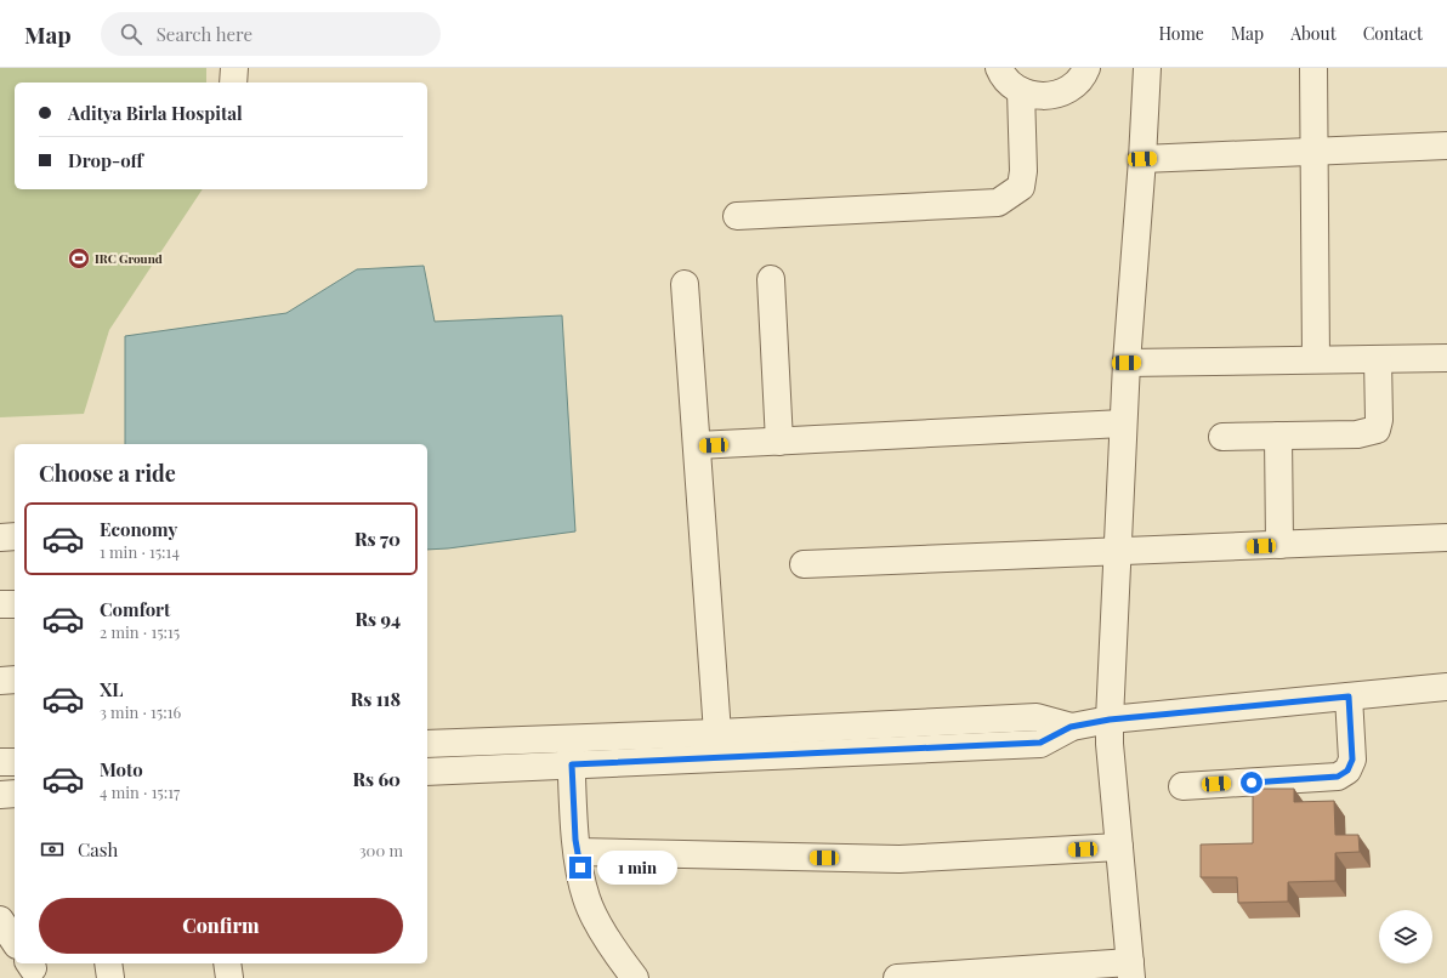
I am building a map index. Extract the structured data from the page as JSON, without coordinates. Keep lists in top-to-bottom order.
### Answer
{
  "places": {
    "sports": ["IRC Ground"]
  },
  "page": {
    "header": "Map",
    "search": "Search here",
    "nav": [
      "Home",
      "Map",
      "About",
      "Contact"
    ],
    "banner": ["Aditya Birla Hospital", "Drop-off"],
    "heading": "Choose a ride",
    "list": [
      {
        "name": "Economy",
        "note": "1 min · 15:14",
        "value": "Rs 70"
      },
      {
        "name": "Comfort",
        "note": "2 min · 15:15",
        "value": "Rs 94"
      },
      {
        "name": "XL",
        "note": "3 min · 15:16",
        "value": "Rs 118"
      },
      {
        "name": "Moto",
        "note": "4 min · 15:17",
        "value": "Rs 60"
      }
    ],
    "pay": ["Cash", "300 m"],
    "bubble": "1 min",
    "buttons": "Confirm"
  }
}
